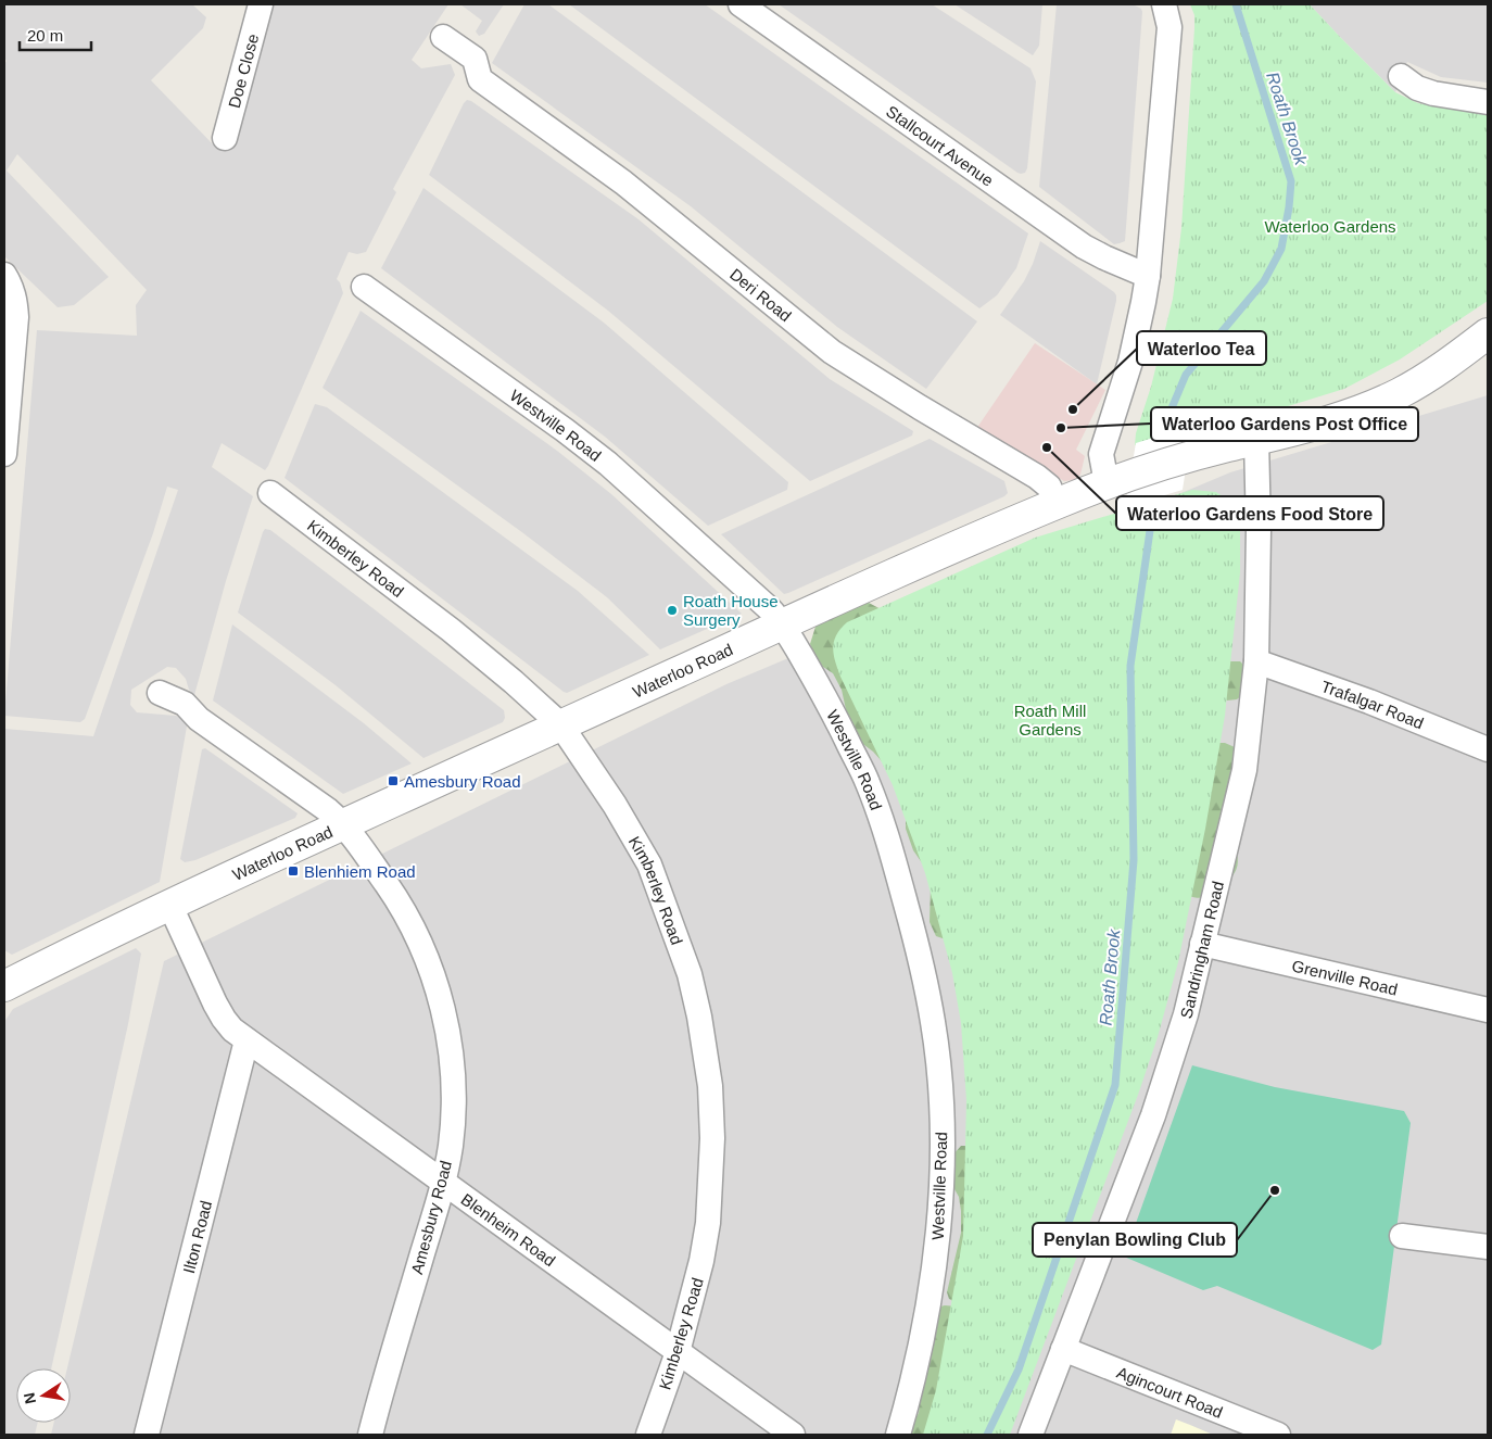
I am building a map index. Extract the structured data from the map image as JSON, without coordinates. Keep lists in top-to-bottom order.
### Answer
{
  "streets": {
    "street": [
      "Doe Close",
      "Stallcourt Avenue",
      "Deri Road",
      "Westville Road",
      "Kimberley Road",
      "Waterloo Road",
      "Trafalgar Road",
      "Sandringham Road",
      "Grenville Road",
      "Amesbury Road",
      "Blenheim Road",
      "Ilton Road",
      "Agincourt Road"
    ]
  },
  "crossings": [
    ["Deri Road", "Waterloo Road"],
    ["Westville Road", "Waterloo Road"],
    ["Kimberley Road", "Waterloo Road"],
    ["Kimberley Road", "Blenheim Road"],
    ["Waterloo Road", "Sandringham Road"],
    ["Waterloo Road", "Amesbury Road"],
    ["Waterloo Road", "Blenheim Road"],
    ["Trafalgar Road", "Sandringham Road"],
    ["Sandringham Road", "Grenville Road"],
    ["Sandringham Road", "Agincourt Road"],
    ["Amesbury Road", "Blenheim Road"],
    ["Blenheim Road", "Ilton Road"]
  ],
  "water": ["Roath Brook"],
  "parks": ["Waterloo Gardens", "Roath Mill Gardens"],
  "places": {
    "other": [
      "Waterloo Tea",
      "Waterloo Gardens Post Office",
      "Waterloo Gardens Food Store",
      "Roath House Surgery",
      "Penylan Bowling Club"
    ],
    "transit": ["Amesbury Road", "Blenhiem Road"]
  },
  "scale_bar": "20 m",
  "north": "left"
}
